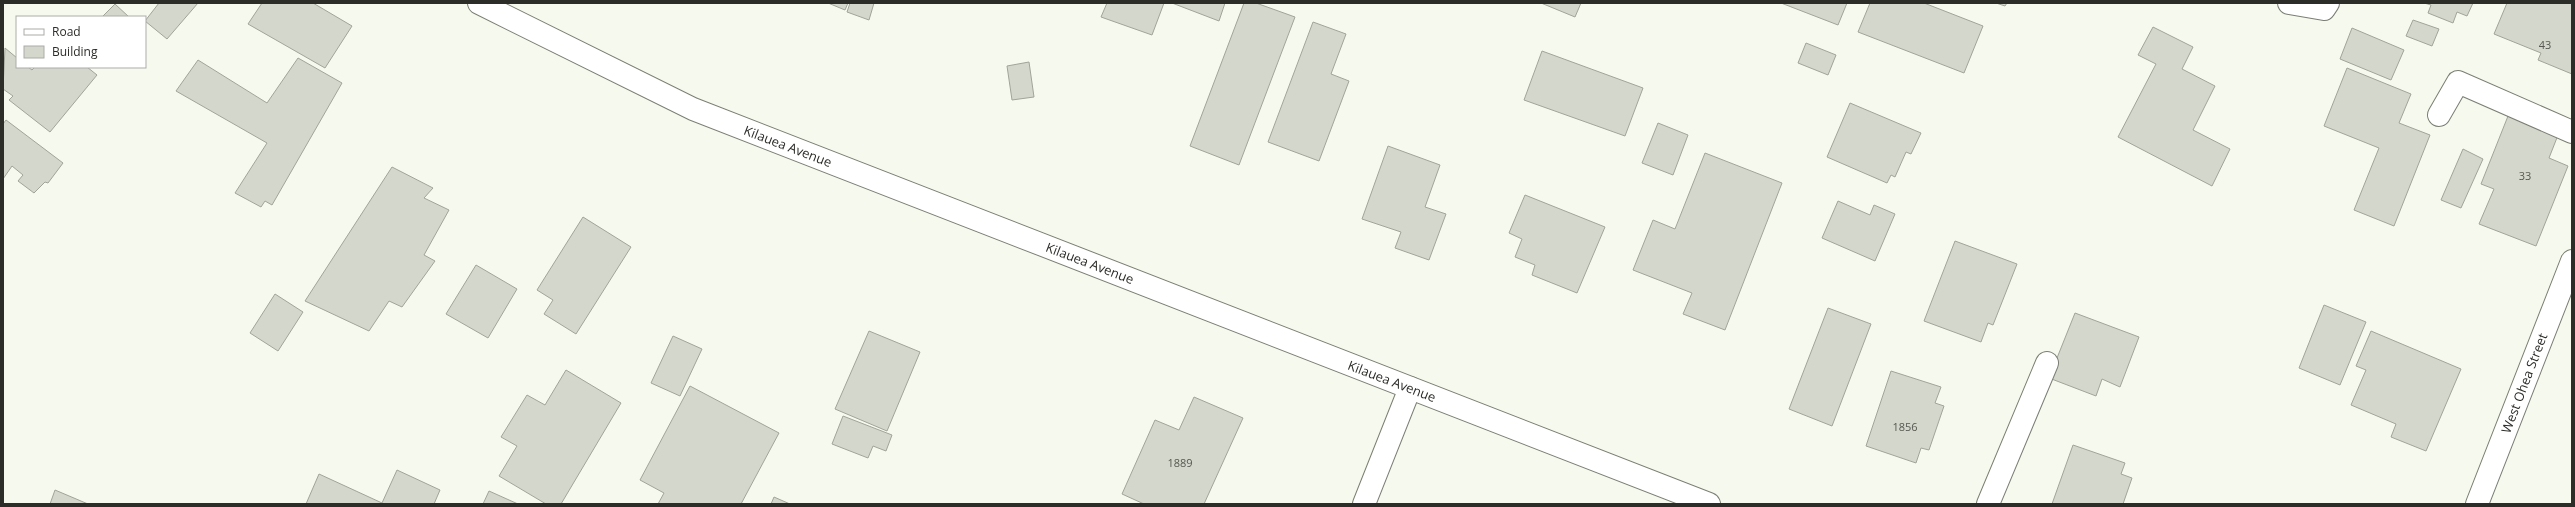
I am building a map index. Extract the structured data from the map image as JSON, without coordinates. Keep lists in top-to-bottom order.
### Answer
{
  "streets": {
    "street": ["Kilauea Avenue", "West Ohea Street"]
  },
  "house_numbers": [
    "43",
    "33",
    "1856",
    "1889"
  ],
  "legend": ["Road", "Building"]
}
